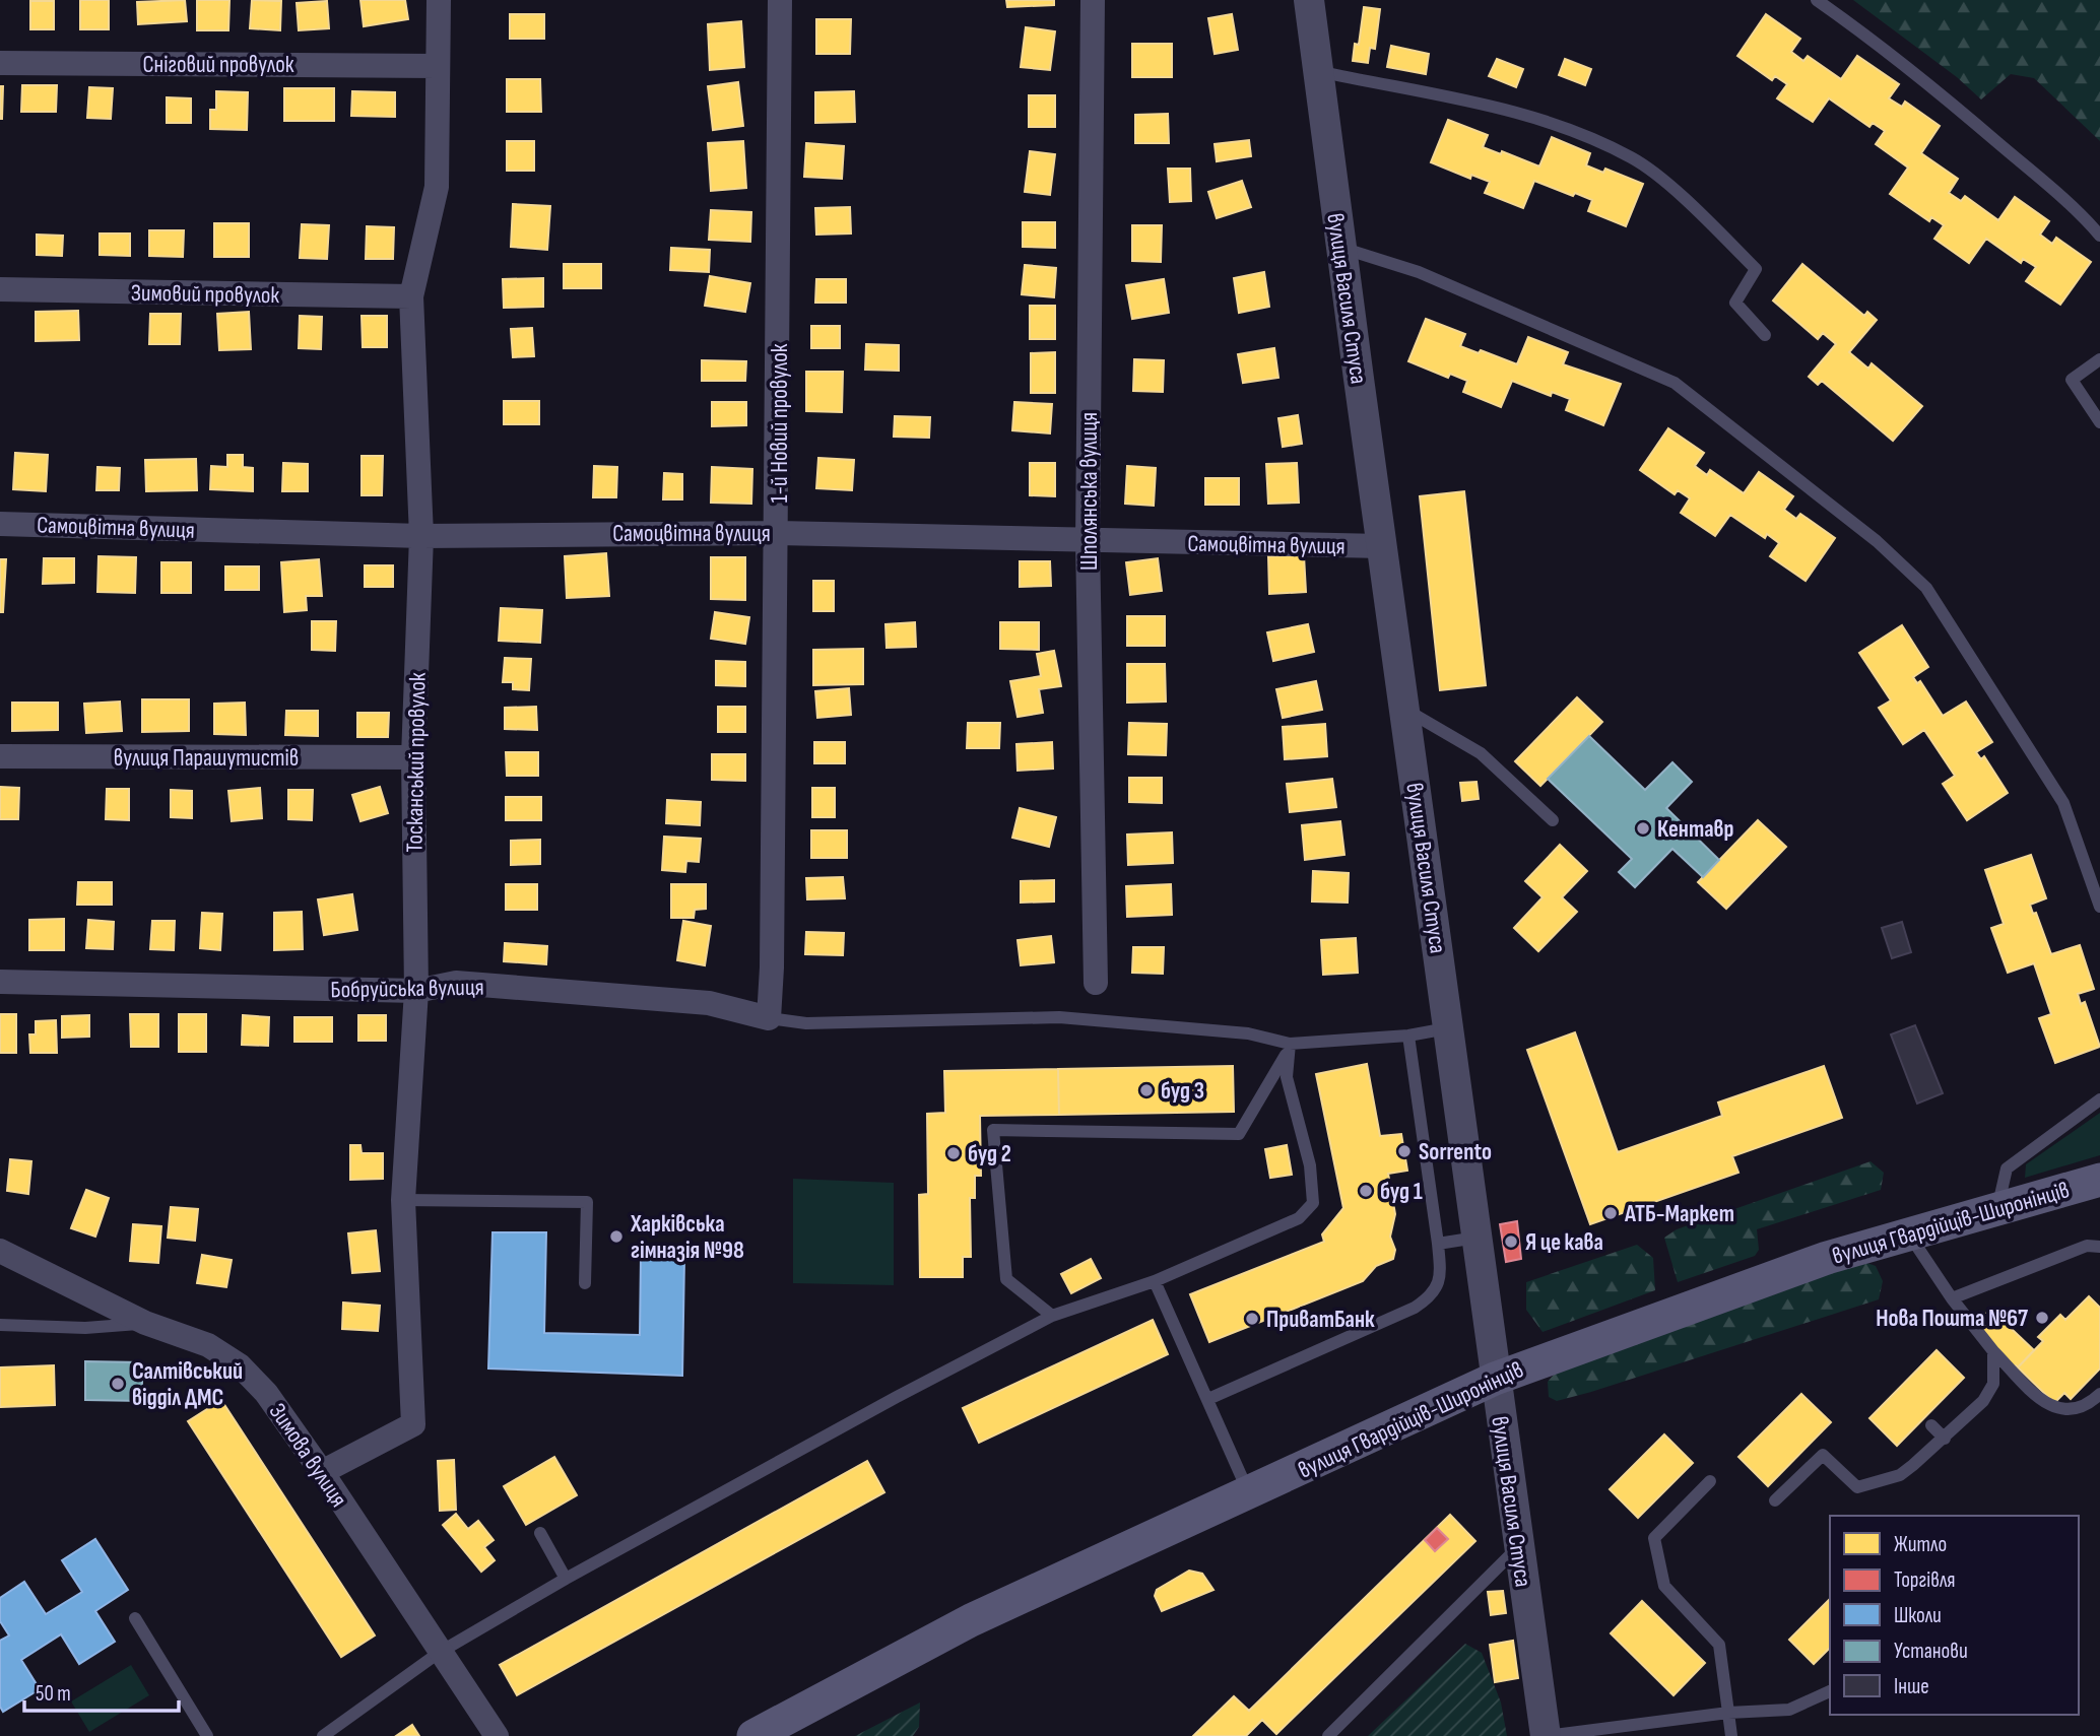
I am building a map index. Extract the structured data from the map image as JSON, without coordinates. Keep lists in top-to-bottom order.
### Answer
{
  "streets": {
    "main road": ["вулиця Гвардійців-Широнінців"],
    "street": [
      "Сніговий провулок",
      "Зимовий провулок",
      "вулиця Василя Стуса",
      "1-й Новий провулок",
      "Шполянська вулиця",
      "Самоцвітна вулиця",
      "вулиця Парашутистів",
      "Тосканський провулок",
      "Бобруйська вулиця",
      "Зимова вулиця"
    ]
  },
  "crossings": [
    ["Сніговий провулок", "Тосканський провулок"],
    ["Зимовий провулок", "Тосканський провулок"],
    ["вулиця Василя Стуса", "Самоцвітна вулиця"],
    ["вулиця Василя Стуса", "вулиця Гвардійців-Широнінців"],
    ["1-й Новий провулок", "Самоцвітна вулиця"],
    ["1-й Новий провулок", "Бобруйська вулиця"],
    ["Шполянська вулиця", "Самоцвітна вулиця"],
    ["Самоцвітна вулиця", "Тосканський провулок"],
    ["вулиця Парашутистів", "Тосканський провулок"],
    ["Тосканський провулок", "Бобруйська вулиця"],
    ["Тосканський провулок", "Зимова вулиця"]
  ],
  "places": [
    "Кентавр",
    "буд 3",
    "Sorrento",
    "буд 2",
    "буд 1",
    "АТБ-Маркет",
    "Харківська гімназія №98",
    "Я це кава",
    "Нова Пошта №67",
    "ПриватБанк",
    "Салтівський відділ ДМС"
  ],
  "legend": [
    "Житло",
    "Торгівля",
    "Школи",
    "Установи",
    "Інше"
  ],
  "scale_bar": "50 m"
}
